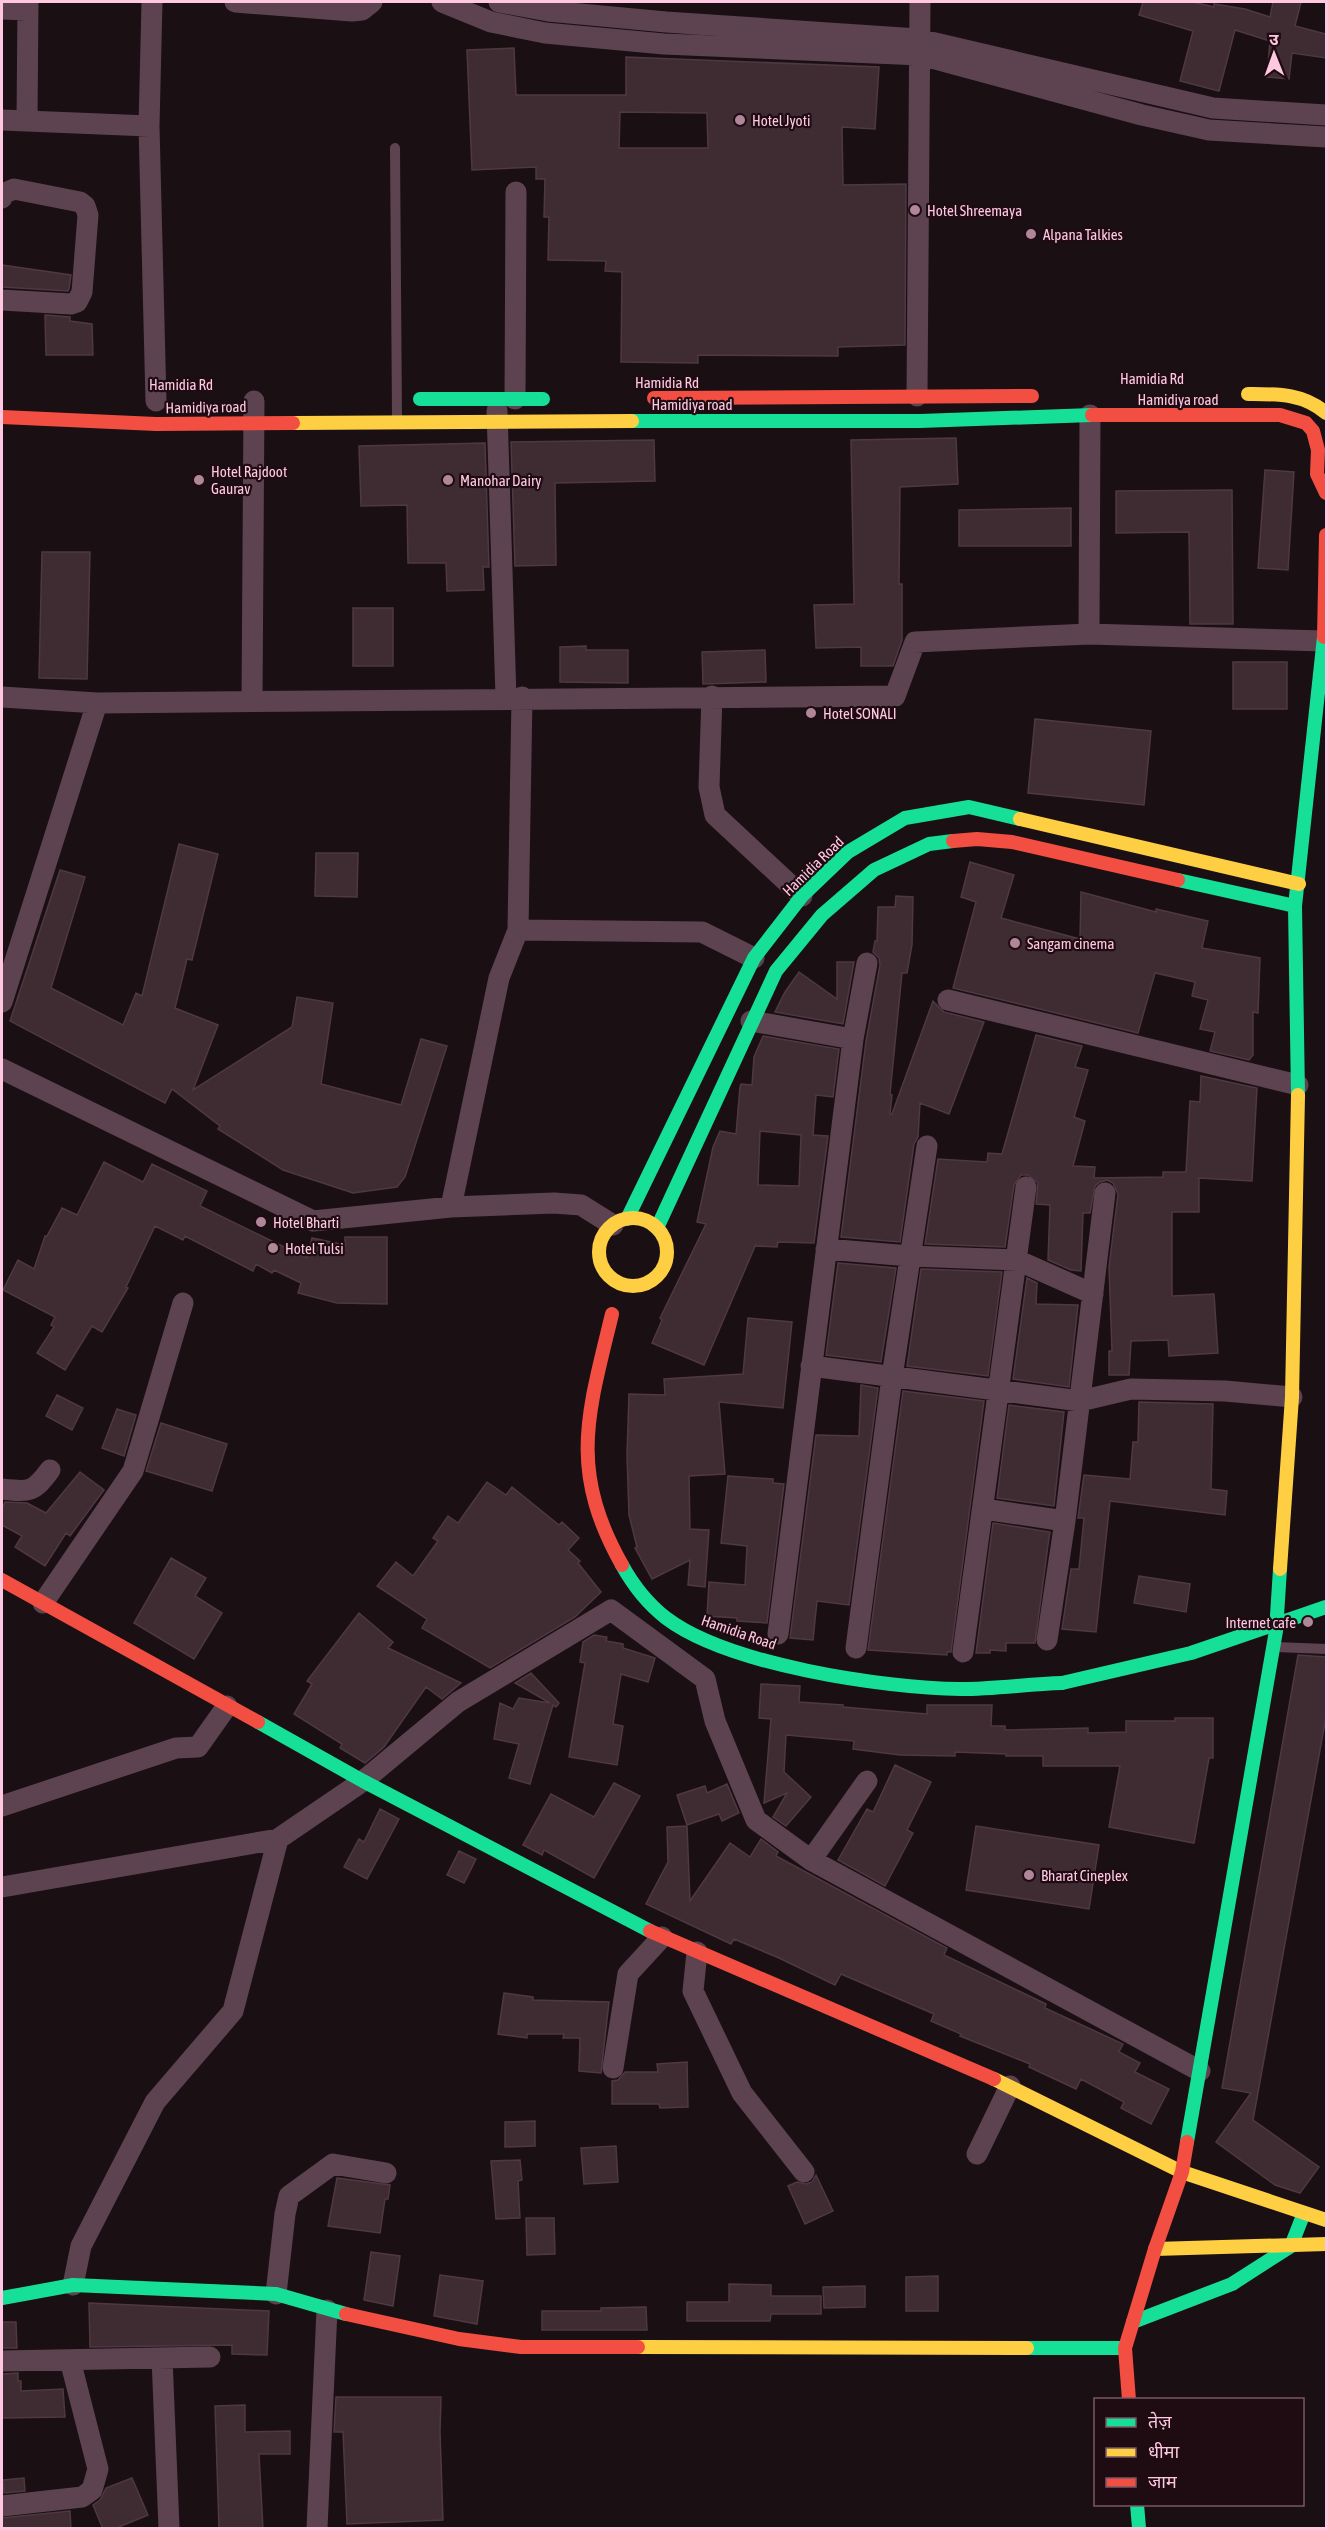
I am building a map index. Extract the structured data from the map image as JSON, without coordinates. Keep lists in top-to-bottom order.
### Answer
{
  "streets": {
    "main road": ["Hamidia Rd", "Hamidiya road", "Hamidia Road"]
  },
  "places": [
    "Hotel Jyoti",
    "Hotel Shreemaya",
    "Alpana Talkies",
    "Hotel Rajdoot Gaurav",
    "Manohar Dairy",
    "Hotel SONALI",
    "Sangam cinema",
    "Hotel Bharti",
    "Hotel Tulsi",
    "Internet cafe",
    "Bharat Cineplex"
  ],
  "legend": ["तेज़", "धीमा", "जाम"],
  "north": "top"
}
